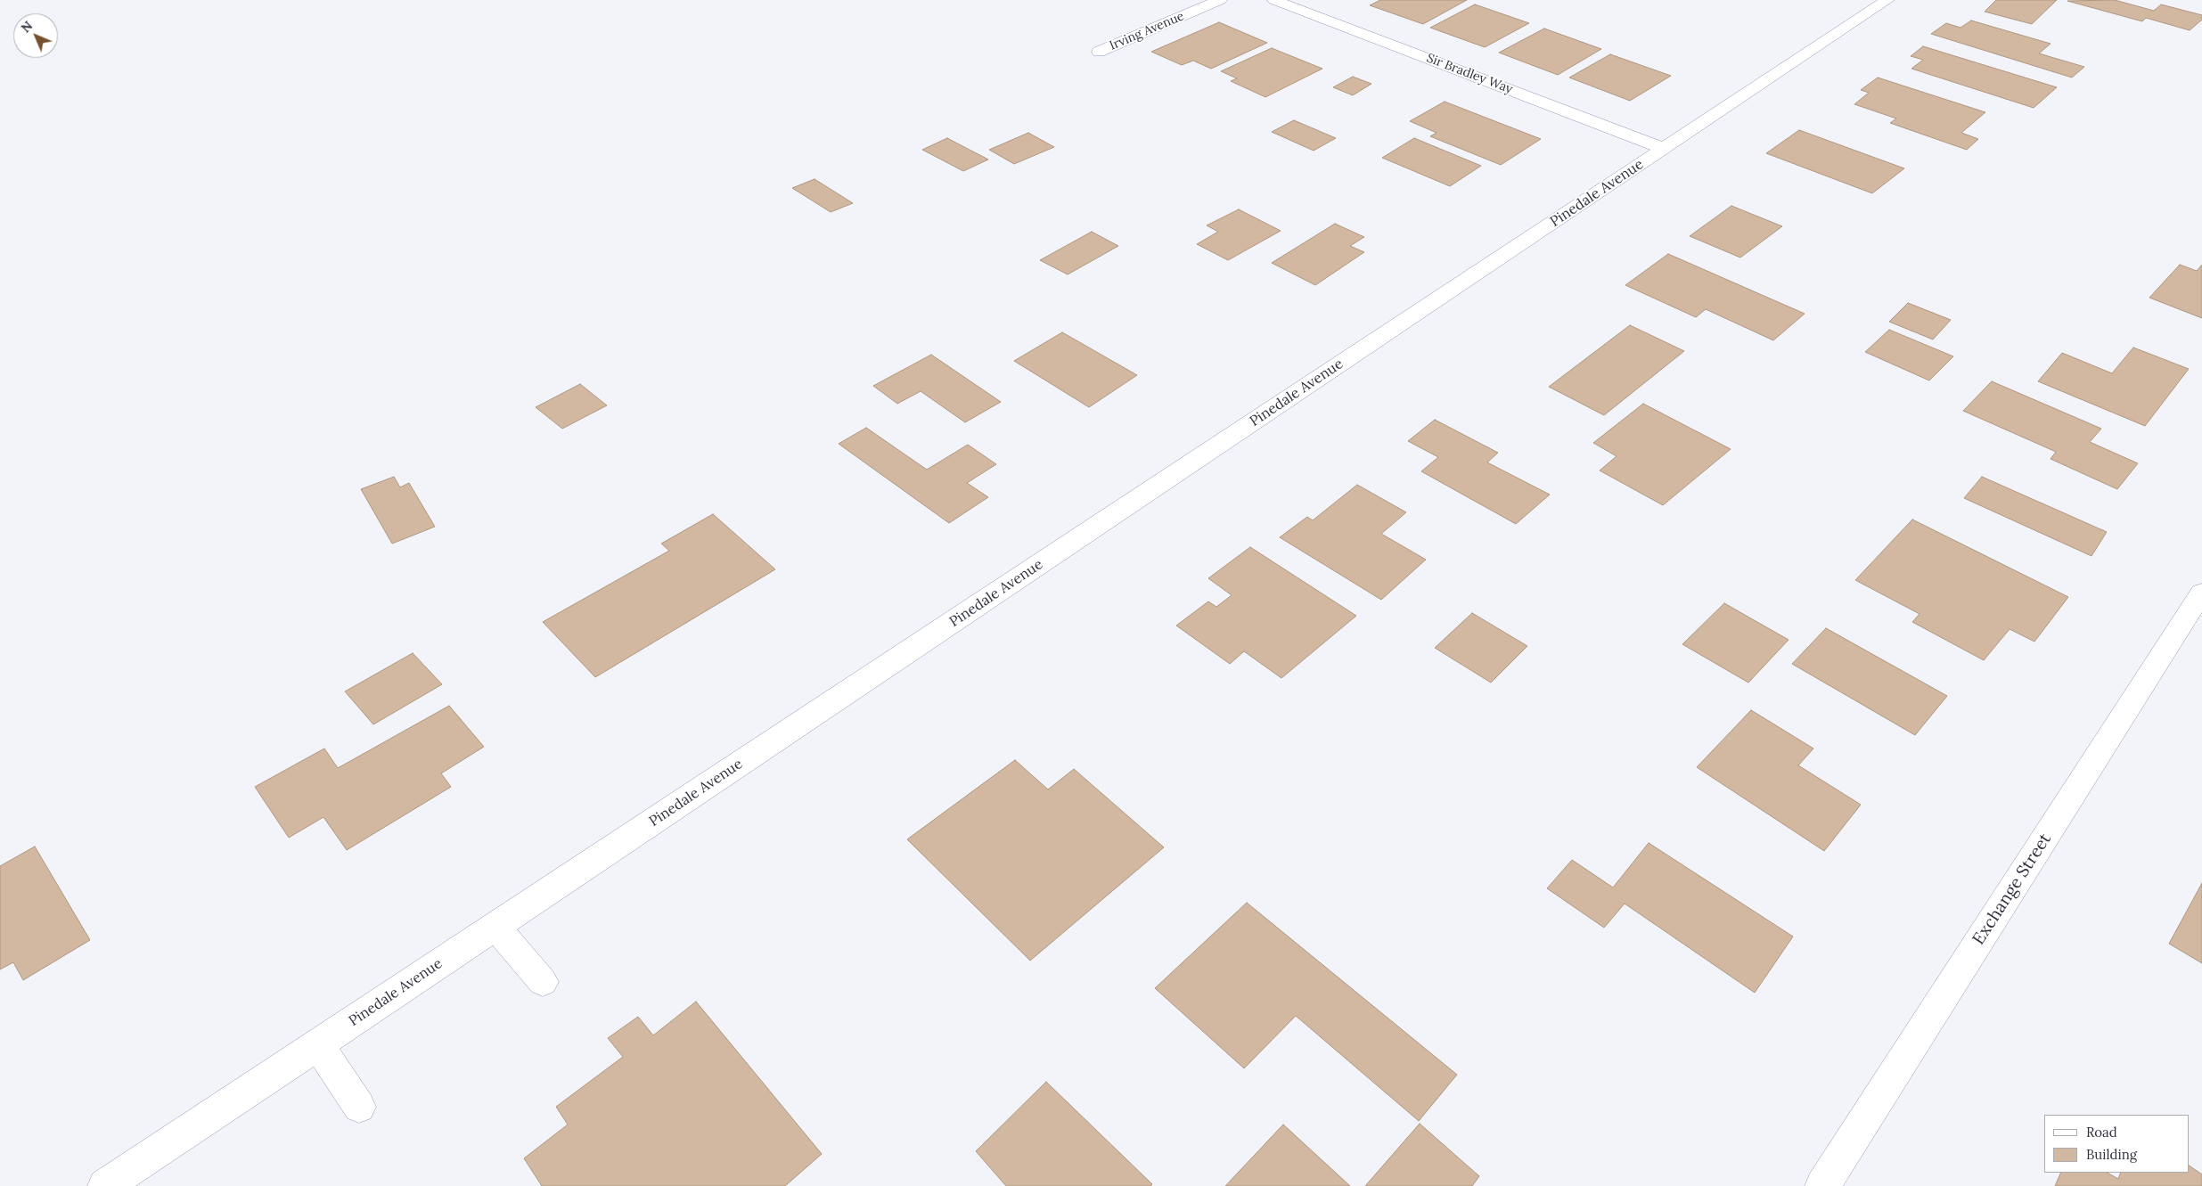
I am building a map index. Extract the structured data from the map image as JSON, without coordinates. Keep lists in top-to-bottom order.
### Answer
{
  "streets": {
    "street": [
      "Irving Avenue",
      "Sir Bradley Way",
      "Pinedale Avenue",
      "Exchange Street"
    ]
  },
  "crossings": [
    ["Sir Bradley Way", "Pinedale Avenue"]
  ],
  "legend": ["Road", "Building"],
  "north": "top left"
}
